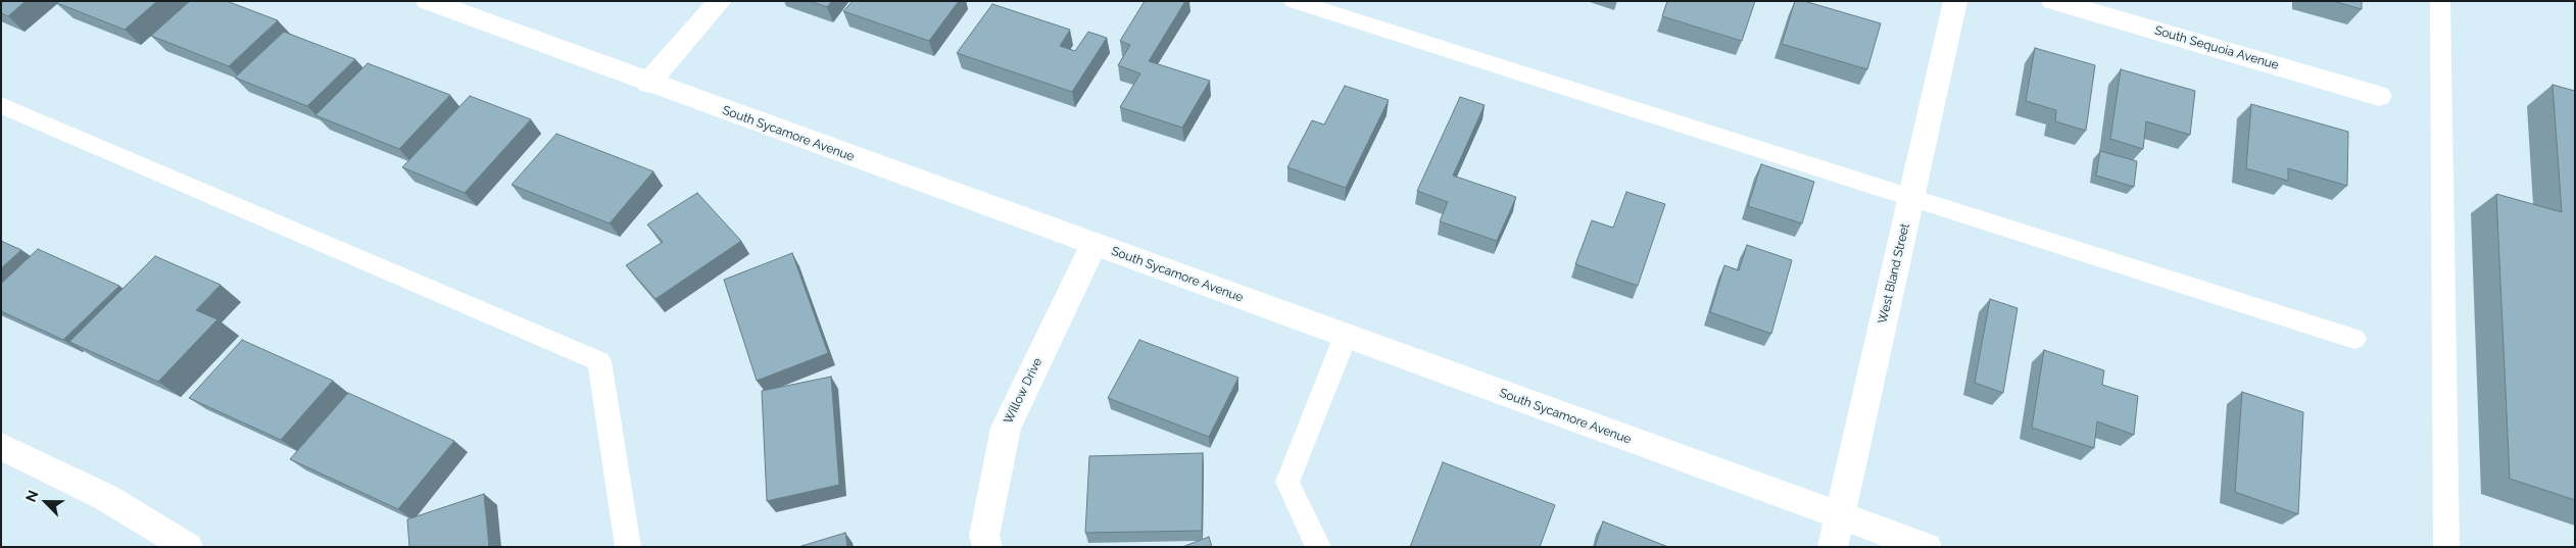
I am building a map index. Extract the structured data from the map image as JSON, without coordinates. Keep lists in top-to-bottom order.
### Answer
{
  "streets": {
    "street": [
      "South Sequoia Avenue",
      "South Sycamore Avenue",
      "West Bland Street",
      "Willow Drive"
    ]
  },
  "crossings": [
    ["South Sycamore Avenue", "West Bland Street"],
    ["South Sycamore Avenue", "Willow Drive"]
  ],
  "north": "top left"
}
